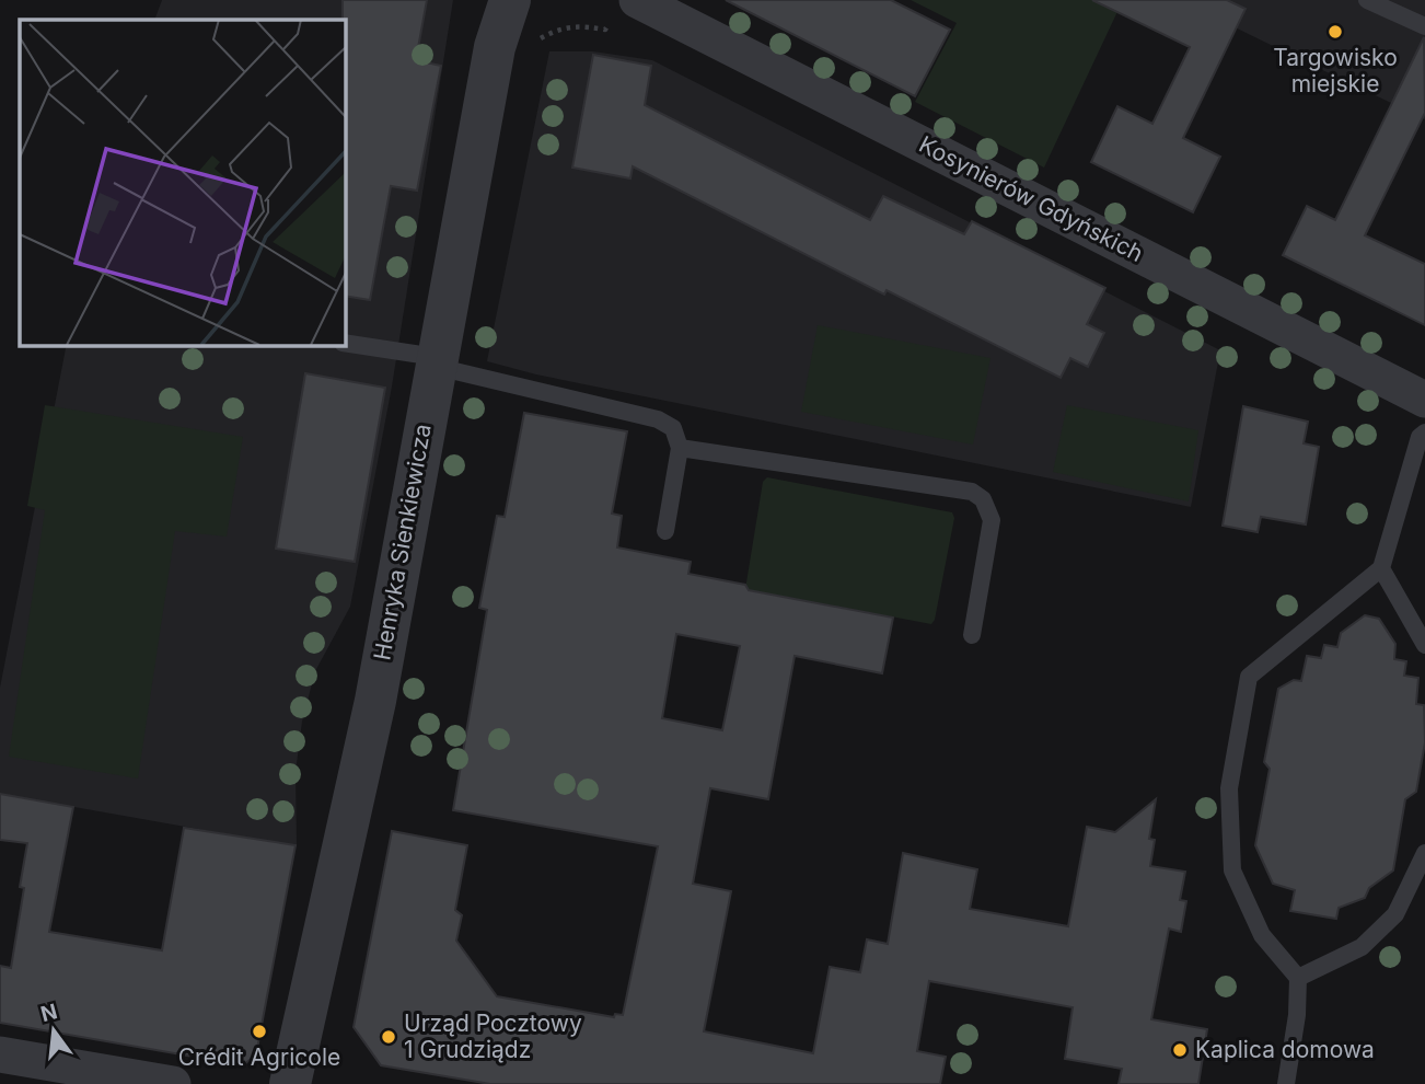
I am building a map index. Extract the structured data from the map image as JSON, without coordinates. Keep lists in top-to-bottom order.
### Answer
{
  "streets": {
    "street": ["Kosynierów Gdyńskich", "Henryka Sienkiewicza"]
  },
  "places": [
    "Targowisko miejskie",
    "Crédit Agricole",
    "Urząd Pocztowy 1 Grudziądz",
    "Kaplica domowa"
  ],
  "north": "top"
}
